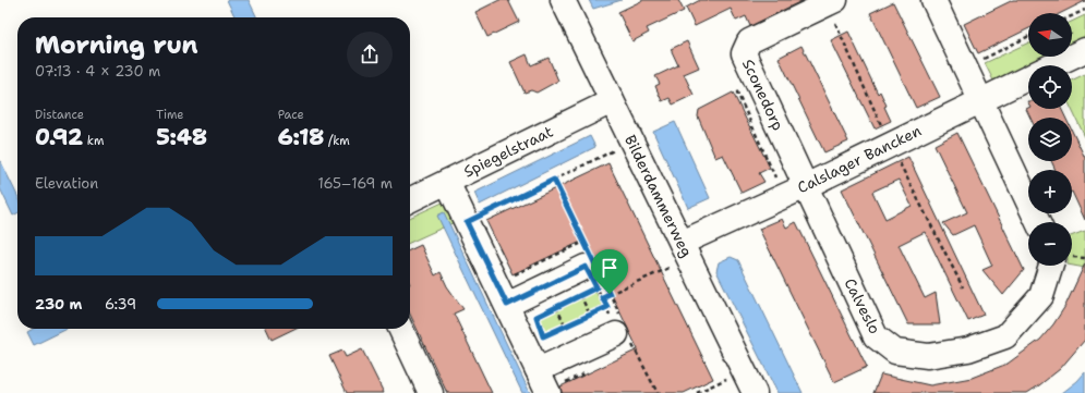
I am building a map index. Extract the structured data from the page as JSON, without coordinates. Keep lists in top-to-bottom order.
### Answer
{
  "streets": {
    "street": [
      "Sconedorp",
      "Spiegelstraat",
      "Calslager Bancken",
      "Bilderdammerweg",
      "Calveslo"
    ]
  },
  "crossings": [
    ["Sconedorp", "Calslager Bancken"],
    ["Sconedorp", "Calveslo"],
    ["Spiegelstraat", "Bilderdammerweg"],
    ["Calslager Bancken", "Bilderdammerweg"],
    ["Calslager Bancken", "Calveslo"]
  ],
  "north": "left",
  "page": {
    "map_buttons": ["+", "−"],
    "heading": ["Morning run", "07:13 · 4 × 230 m"],
    "stats": [
      ["Distance", "0.92 km"],
      ["Time", "5:48"],
      ["Pace", "6:18 /km"]
    ],
    "chart": ["Elevation", "165–169 m"],
    "list": [
      {
        "name": "230 m",
        "note": "6:39"
      }
    ]
  }
}
